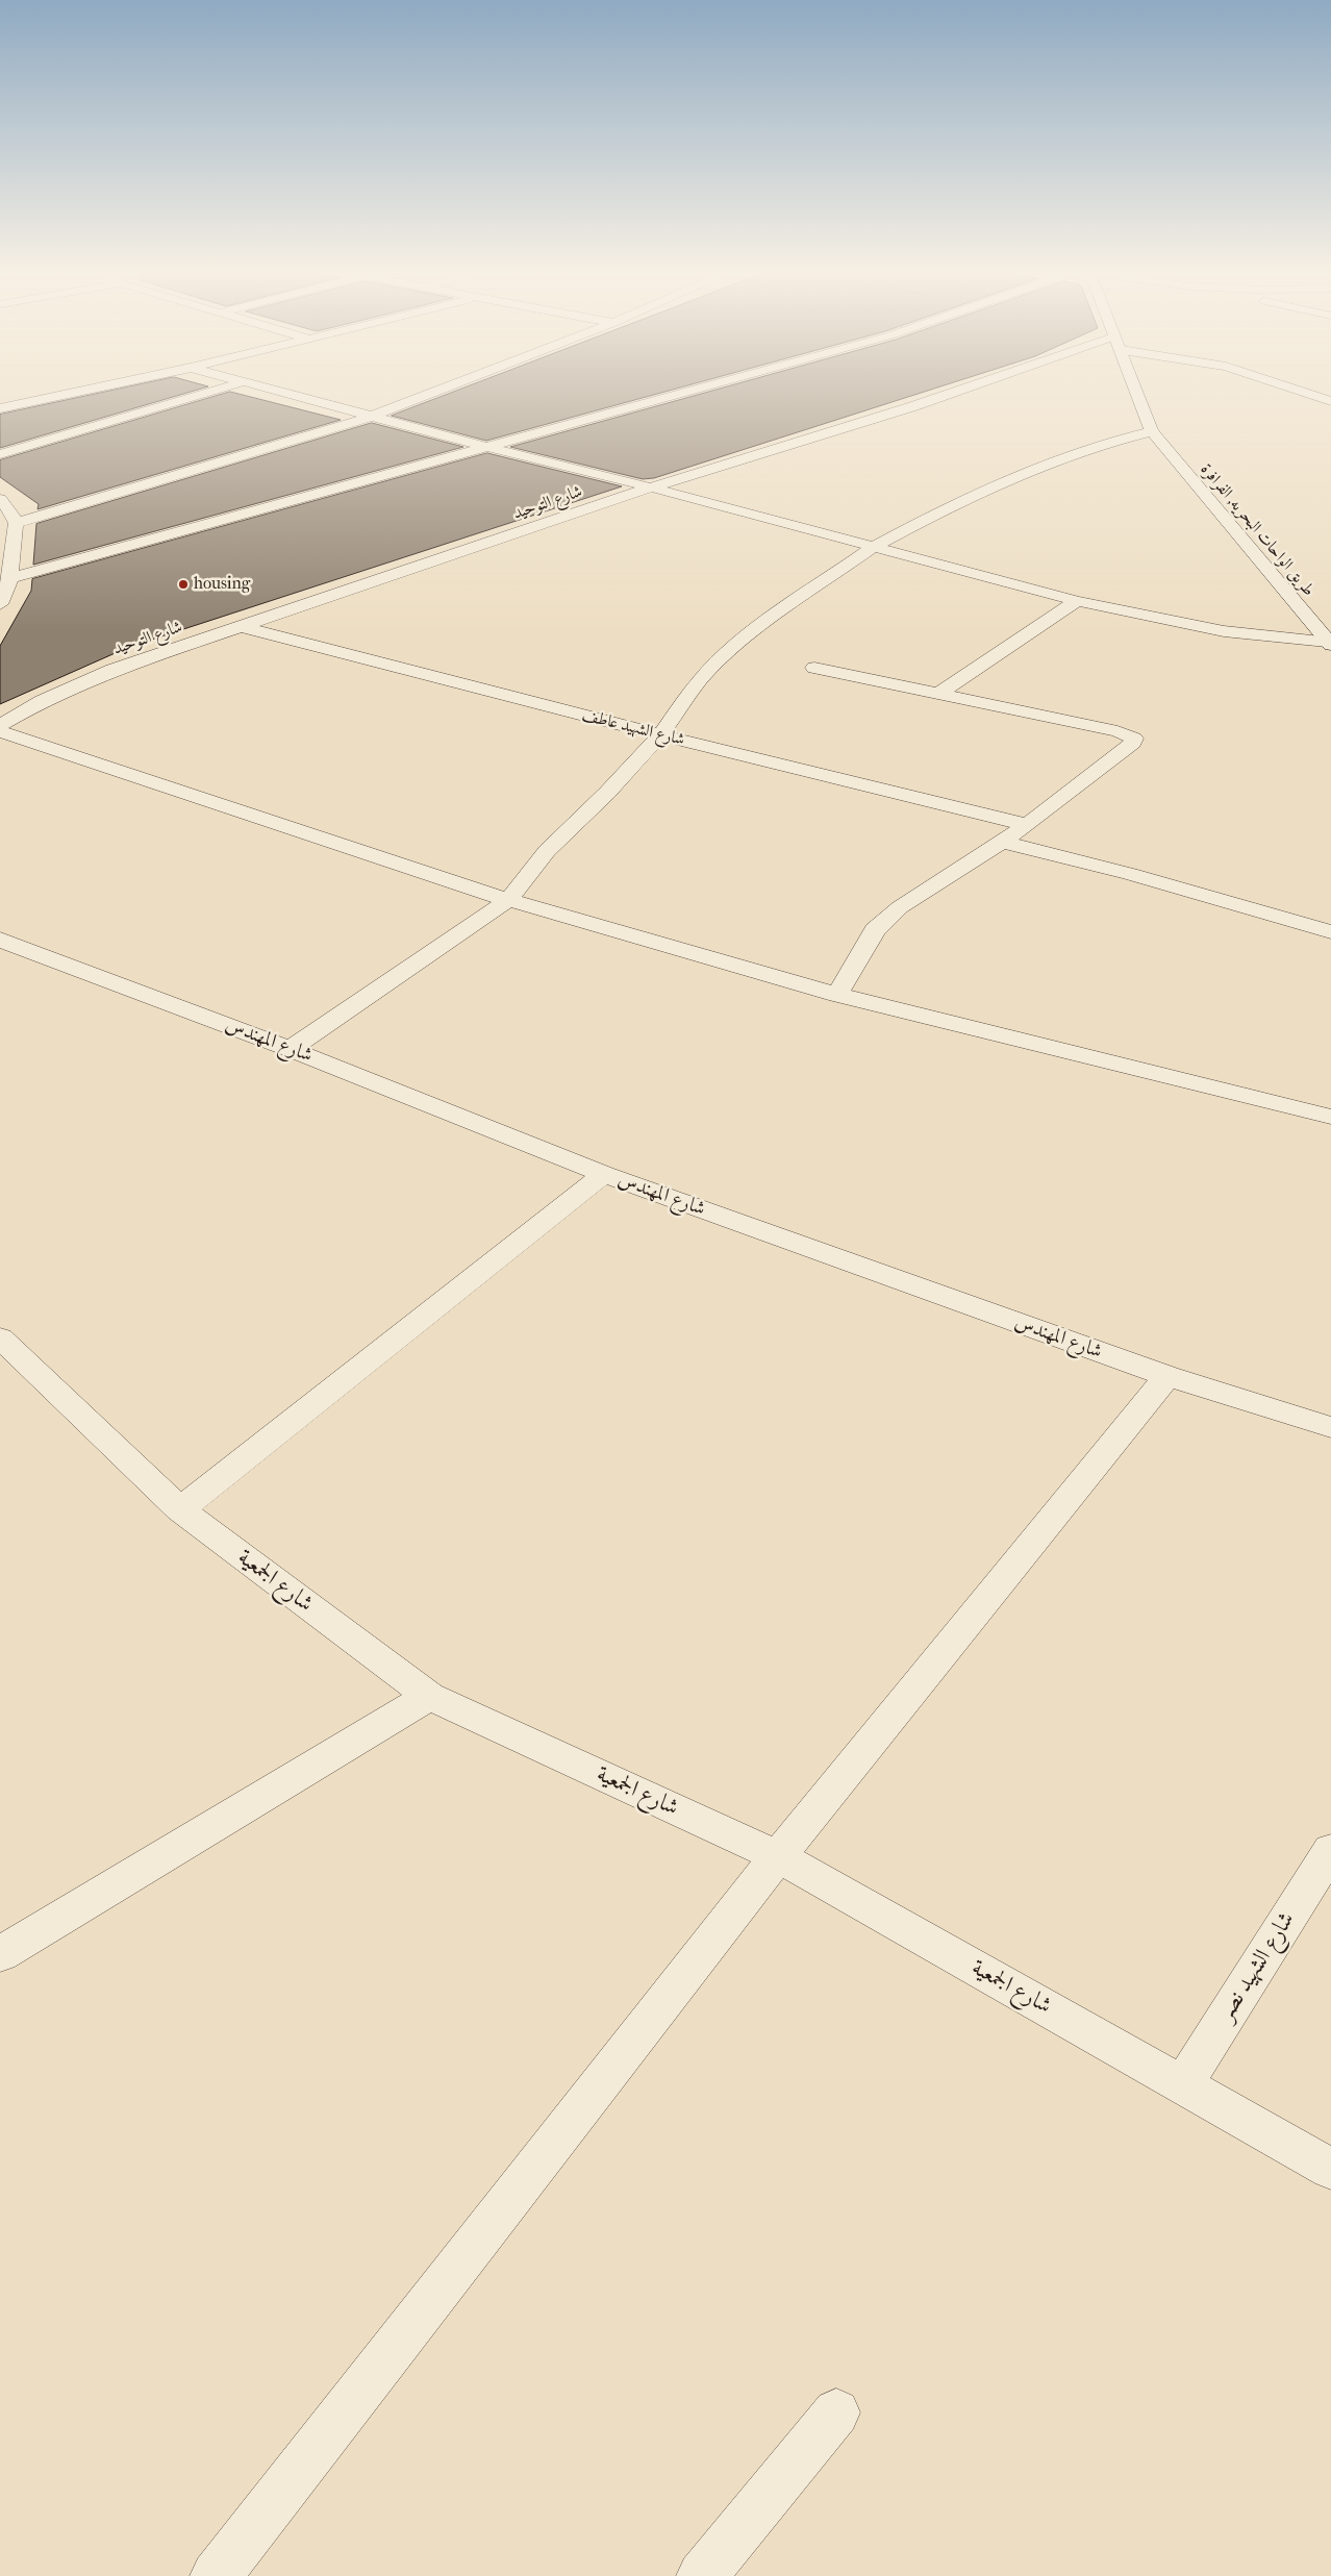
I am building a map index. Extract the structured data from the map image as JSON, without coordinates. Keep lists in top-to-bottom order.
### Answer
{
  "streets": {
    "street": [
      "شارع التوحيد",
      "طريق الواحات البحريه, الفرافرة",
      "شارع الشهيد عاطف",
      "شارع المهندس",
      "شارع الجمعية",
      "شارع الشهيد نصر"
    ]
  },
  "crossings": [
    ["شارع التوحيد", "شارع الشهيد عاطف"],
    ["شارع الجمعية", "شارع الشهيد نصر"]
  ],
  "places": ["housing"]
}
